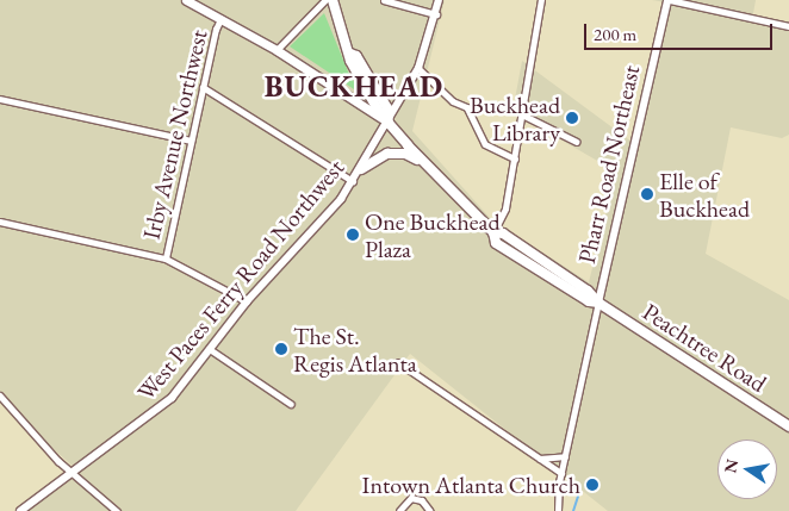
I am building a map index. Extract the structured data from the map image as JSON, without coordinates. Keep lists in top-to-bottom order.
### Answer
{
  "streets": {
    "highway": ["Peachtree Road"],
    "main road": ["Pharr Road Northeast", "West Paces Ferry Road Northwest"],
    "street": ["Irby Avenue Northwest"]
  },
  "crossings": [
    ["Pharr Road Northeast", "Peachtree Road"],
    ["West Paces Ferry Road Northwest", "Peachtree Road"]
  ],
  "districts": ["BUCKHEAD"],
  "places": [
    "Buckhead Library",
    "Elle of Buckhead",
    "One Buckhead Plaza",
    "The St. Regis Atlanta",
    "Intown Atlanta Church"
  ],
  "scale_bar": "200 m",
  "north": "left"
}
